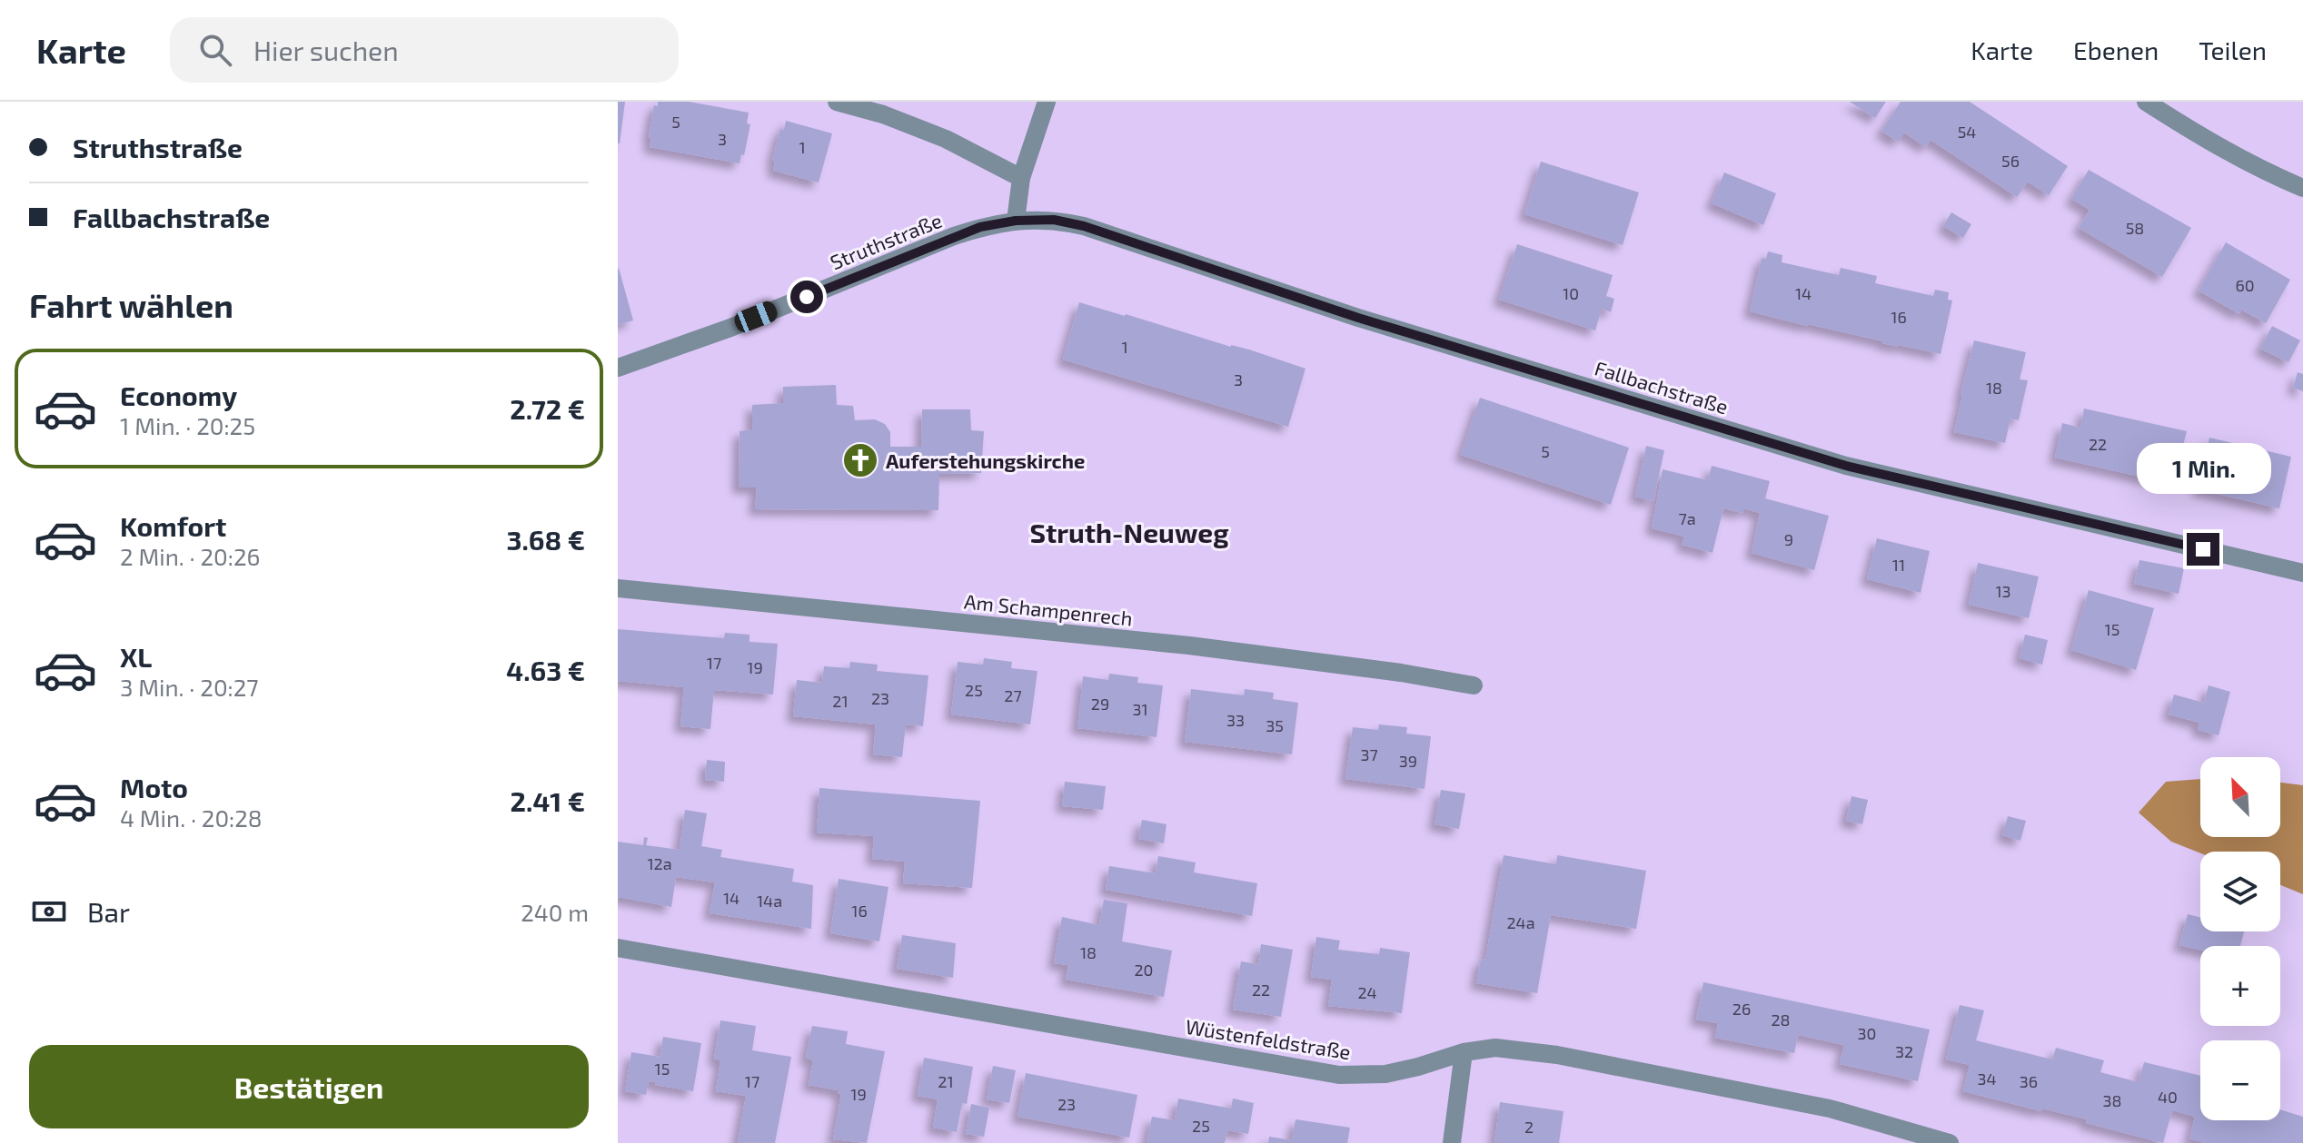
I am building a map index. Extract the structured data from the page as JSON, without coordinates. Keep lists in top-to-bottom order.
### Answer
{
  "streets": {
    "street": [
      "Struthstraße",
      "Fallbachstraße",
      "Am Schampenrech",
      "Wüstenfeldstraße"
    ]
  },
  "crossings": [
    ["Struthstraße", "Fallbachstraße"]
  ],
  "districts": ["Struth-Neuweg"],
  "places": {
    "church": ["Auferstehungskirche"]
  },
  "house_numbers": [
    "5",
    "54",
    "3",
    "1",
    "56",
    "58",
    "60",
    "10",
    "14",
    "16",
    "1",
    "3",
    "18",
    "22",
    "5",
    "7a",
    "9",
    "11",
    "13",
    "15",
    "17",
    "19",
    "25",
    "27",
    "23",
    "21",
    "29",
    "31",
    "33",
    "35",
    "37",
    "39",
    "12a",
    "14",
    "14a",
    "16",
    "24a",
    "18",
    "20",
    "22",
    "24",
    "26",
    "28",
    "30",
    "32",
    "15",
    "34",
    "17",
    "21",
    "36",
    "19",
    "40",
    "38",
    "23",
    "25",
    "2"
  ],
  "north": "top left",
  "page": {
    "header": "Karte",
    "search": "Hier suchen",
    "nav": ["Karte", "Ebenen", "Teilen"],
    "banner": ["Struthstraße", "Fallbachstraße"],
    "heading": "Fahrt wählen",
    "list": [
      {
        "name": "Economy",
        "note": "1 Min. · 20:25",
        "value": "2.72 €"
      },
      {
        "name": "Komfort",
        "note": "2 Min. · 20:26",
        "value": "3.68 €"
      },
      {
        "name": "XL",
        "note": "3 Min. · 20:27",
        "value": "4.63 €"
      },
      {
        "name": "Moto",
        "note": "4 Min. · 20:28",
        "value": "2.41 €"
      }
    ],
    "bubble": "1 Min.",
    "map_buttons": ["+", "−"],
    "pay": ["Bar", "240 m"],
    "buttons": "Bestätigen"
  }
}
